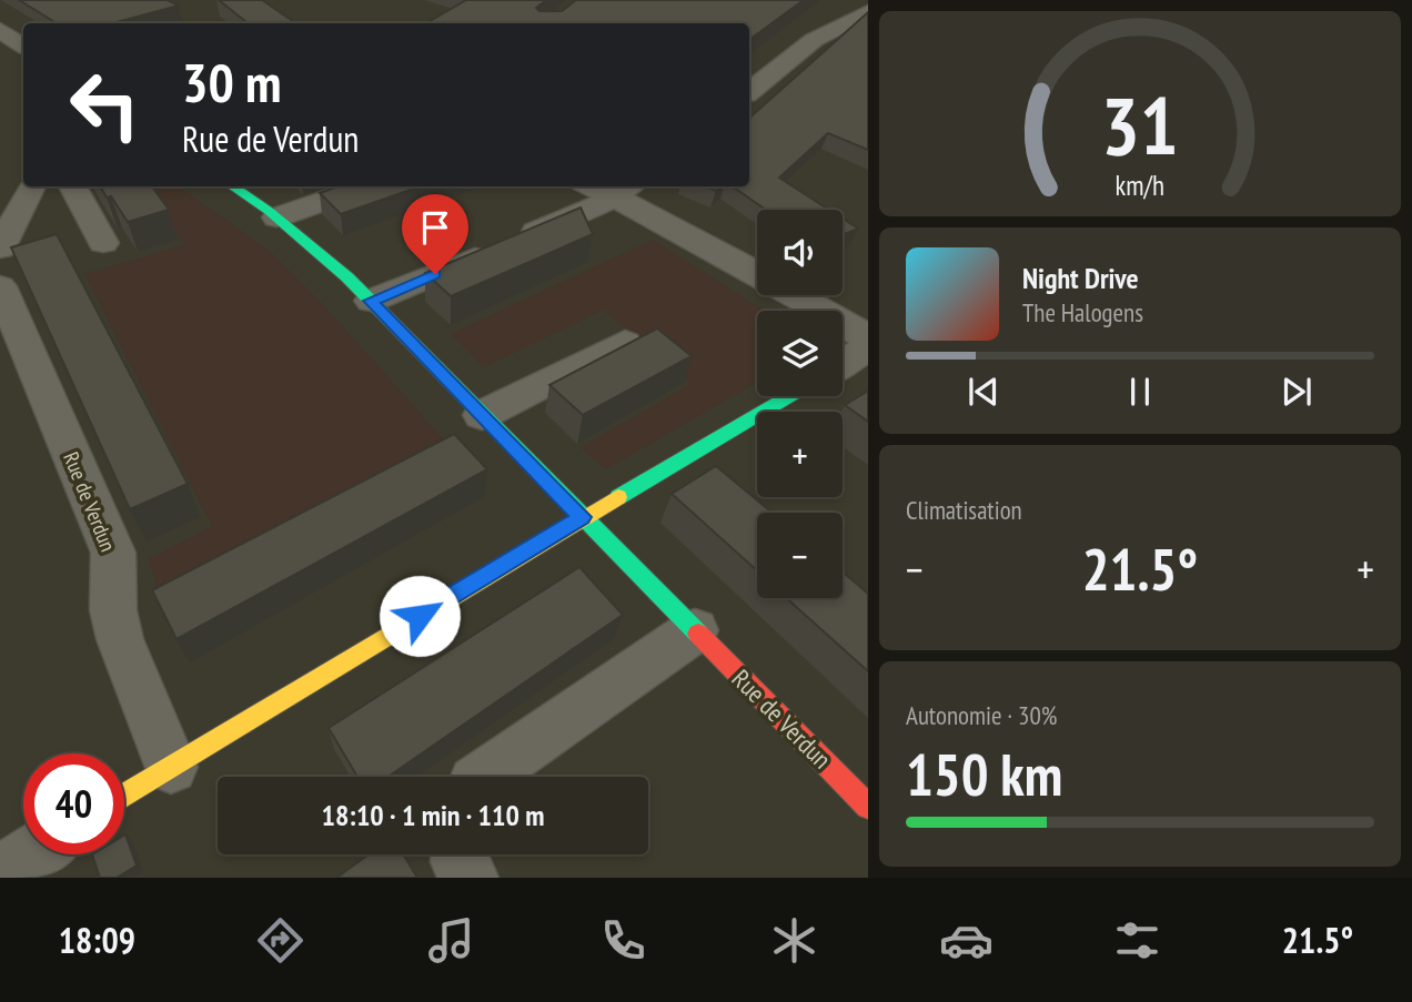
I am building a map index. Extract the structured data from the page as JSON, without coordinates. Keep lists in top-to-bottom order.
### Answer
{
  "streets": {
    "street": ["Rue de Verdun"]
  },
  "page": {
    "turn": ["30 m", "Rue de Verdun"],
    "map_buttons": ["+", "−"],
    "song": ["Night Drive", "The Halogens"],
    "tile": [
      "Climatisation",
      ["Autonomie · 30%", "150 km"]
    ],
    "heat": ["−", "21.5°", "+"],
    "limit": "40",
    "trip": "18:10 · 1 min · 110 m",
    "tabs": ["18:09", "21.5°"],
    "gauge": ["31", "km/h"]
  }
}
